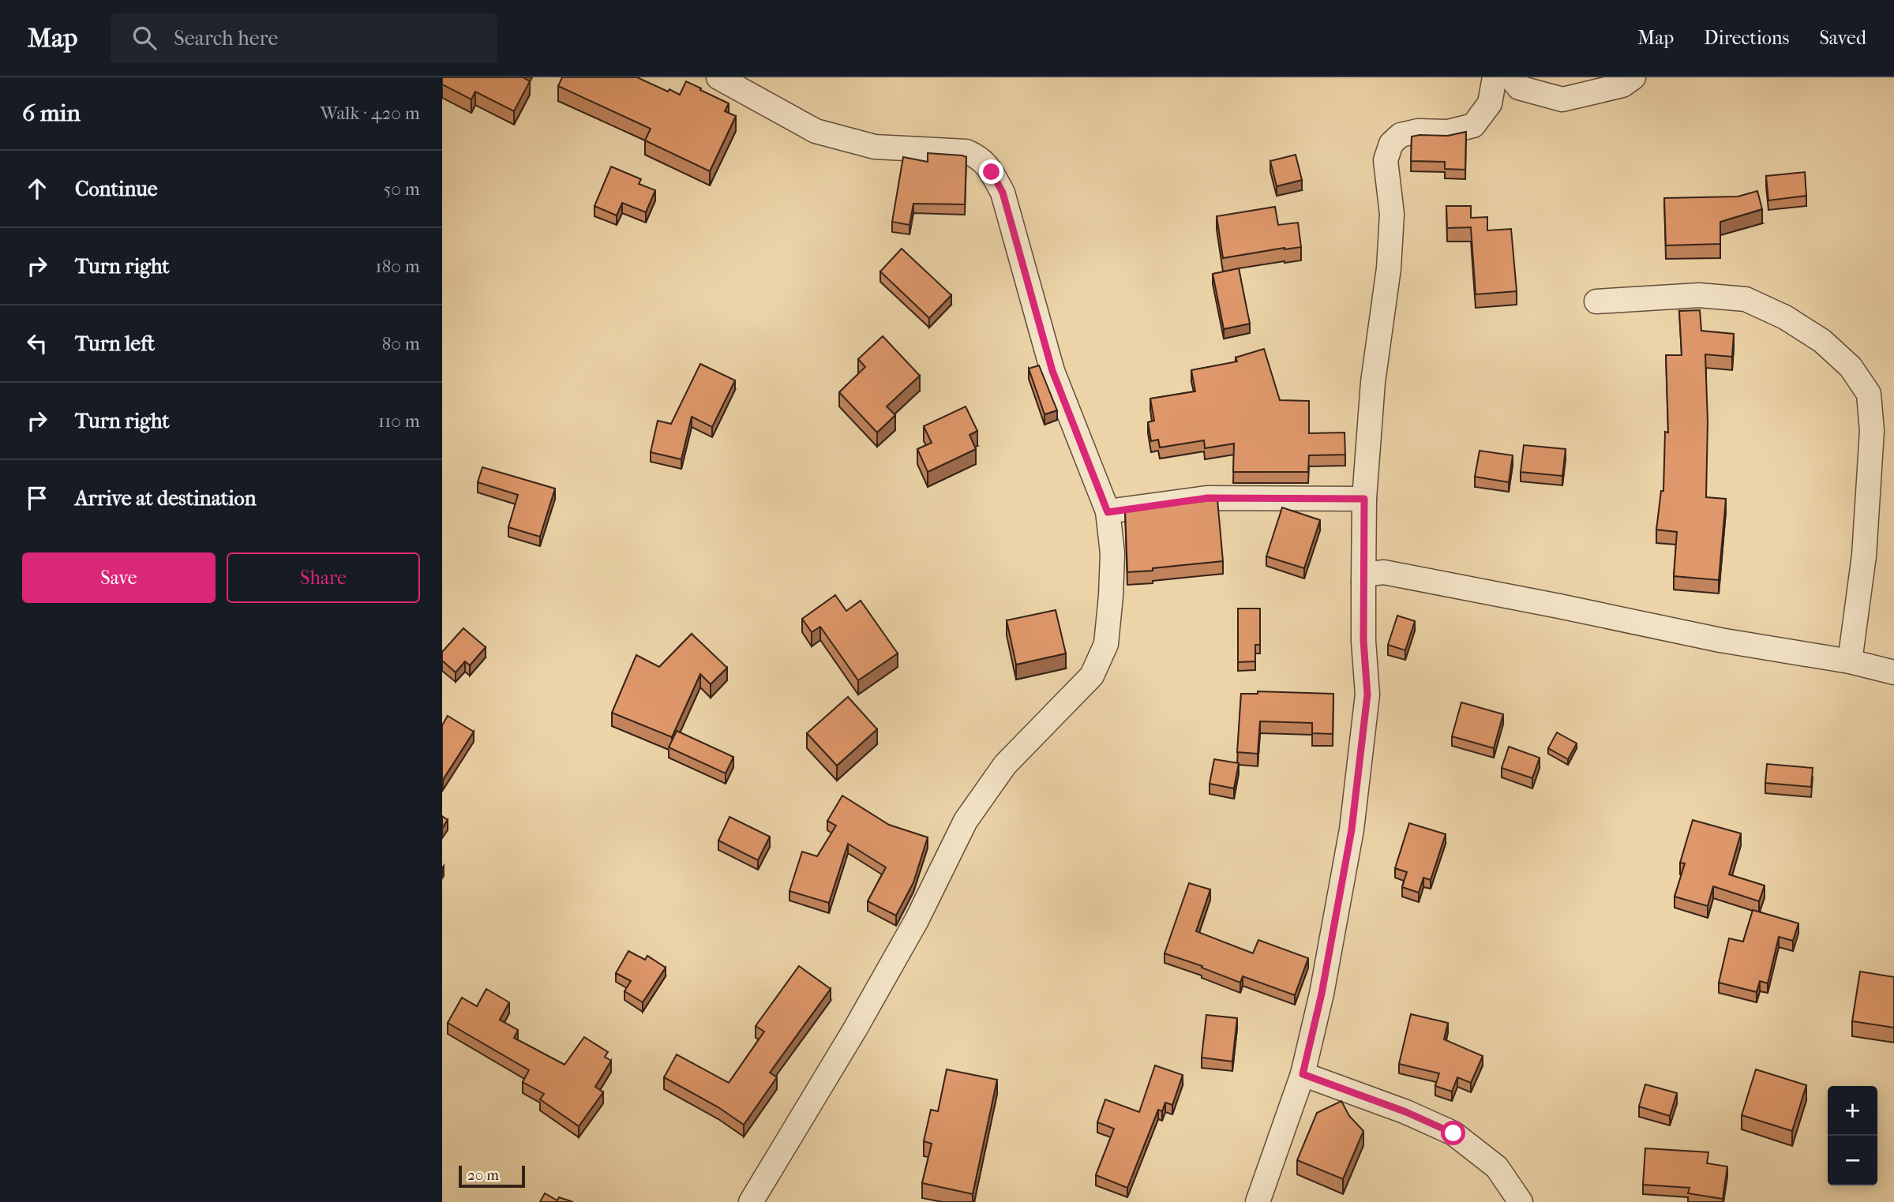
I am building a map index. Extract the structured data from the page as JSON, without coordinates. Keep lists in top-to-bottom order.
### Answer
{
  "scale_bar": "20 m",
  "page": {
    "header": "Map",
    "search": "Search here",
    "nav": ["Map", "Directions", "Saved"],
    "heading": ["6 min", "Walk · 420 m"],
    "list": [
      ["Continue", "50 m"],
      ["Turn right", "180 m"],
      ["Turn left", "80 m"],
      ["Turn right", "110 m"],
      "Arrive at destination"
    ],
    "buttons": ["Save", "Share"],
    "map_buttons": ["+", "−"],
    "scale": "20 m"
  }
}
